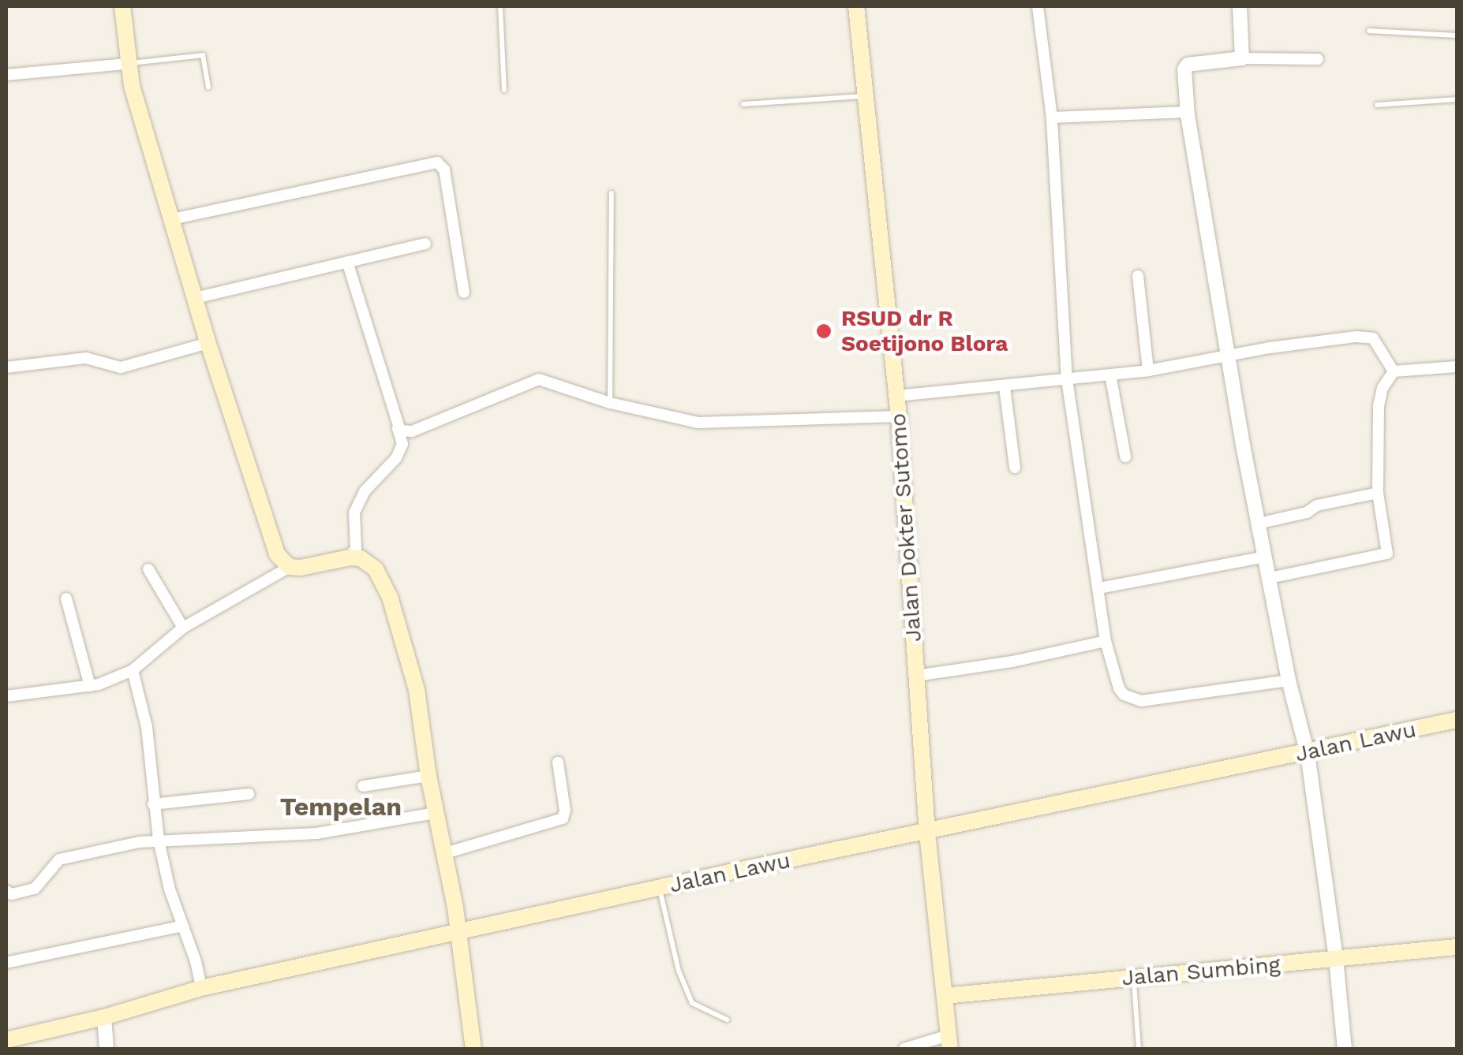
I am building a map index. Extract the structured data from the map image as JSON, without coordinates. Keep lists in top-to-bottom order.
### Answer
{
  "streets": {
    "main road": ["Jalan Dokter Sutomo", "Jalan Lawu", "Jalan Sumbing"]
  },
  "crossings": [
    ["Jalan Dokter Sutomo", "Jalan Lawu"],
    ["Jalan Dokter Sutomo", "Jalan Sumbing"]
  ],
  "districts": ["Tempelan"],
  "places": ["RSUD dr R Soetijono Blora"]
}
